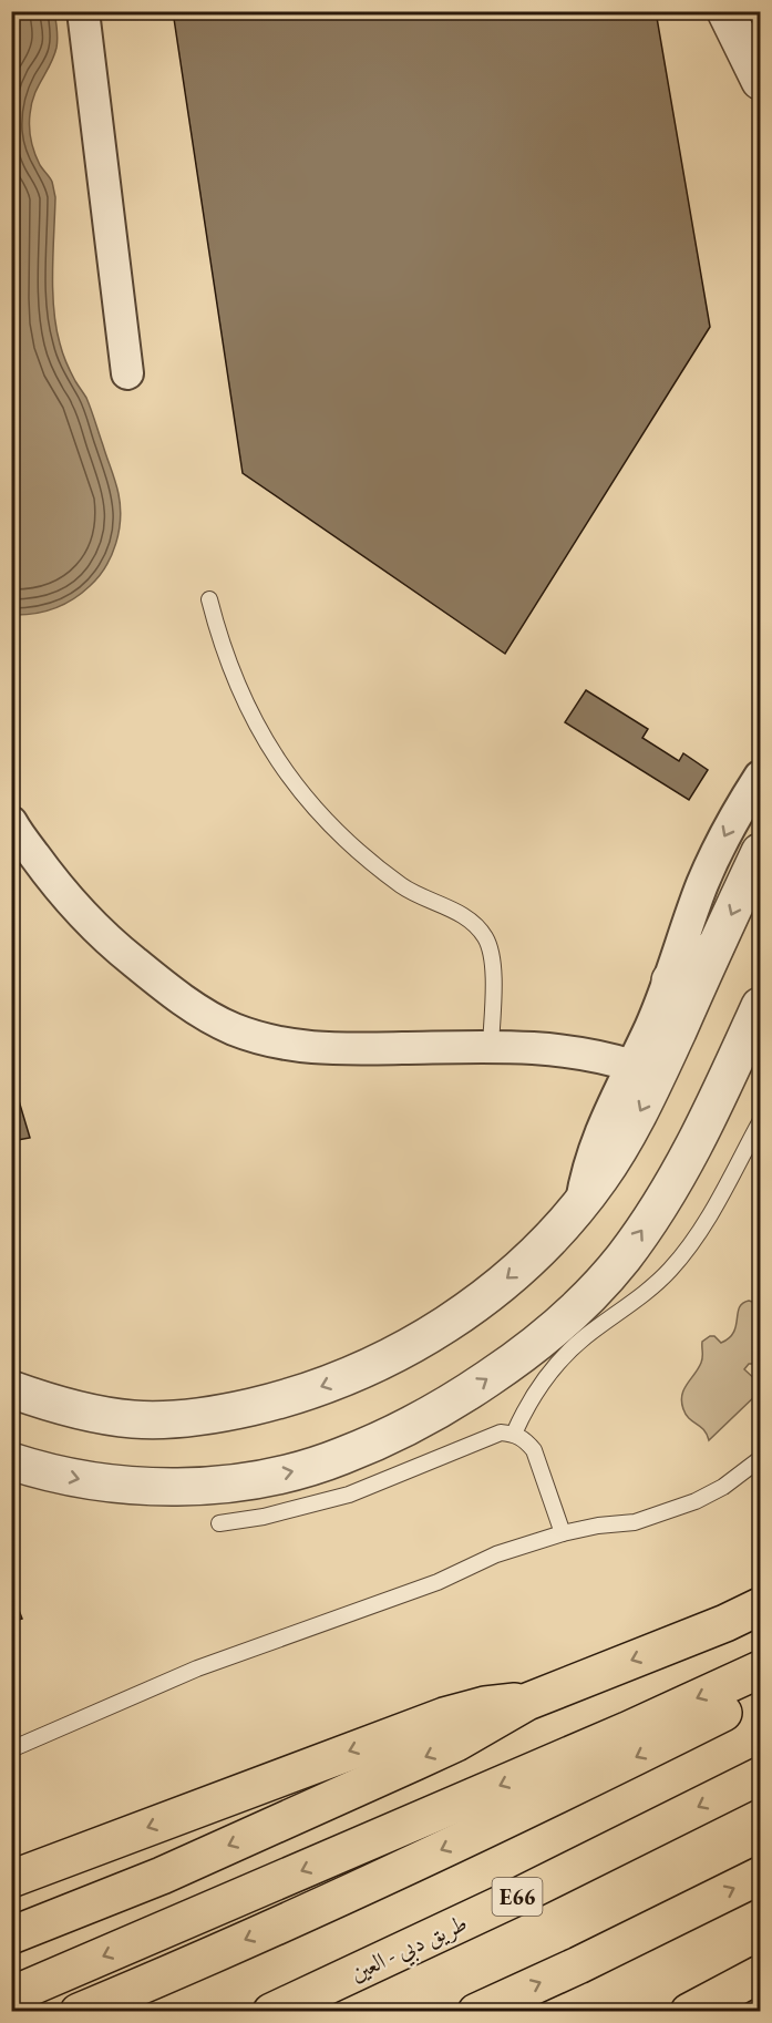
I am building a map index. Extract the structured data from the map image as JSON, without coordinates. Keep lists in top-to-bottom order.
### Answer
{
  "streets": {
    "highway": ["E66", "طريق دبي - العين"]
  }
}
